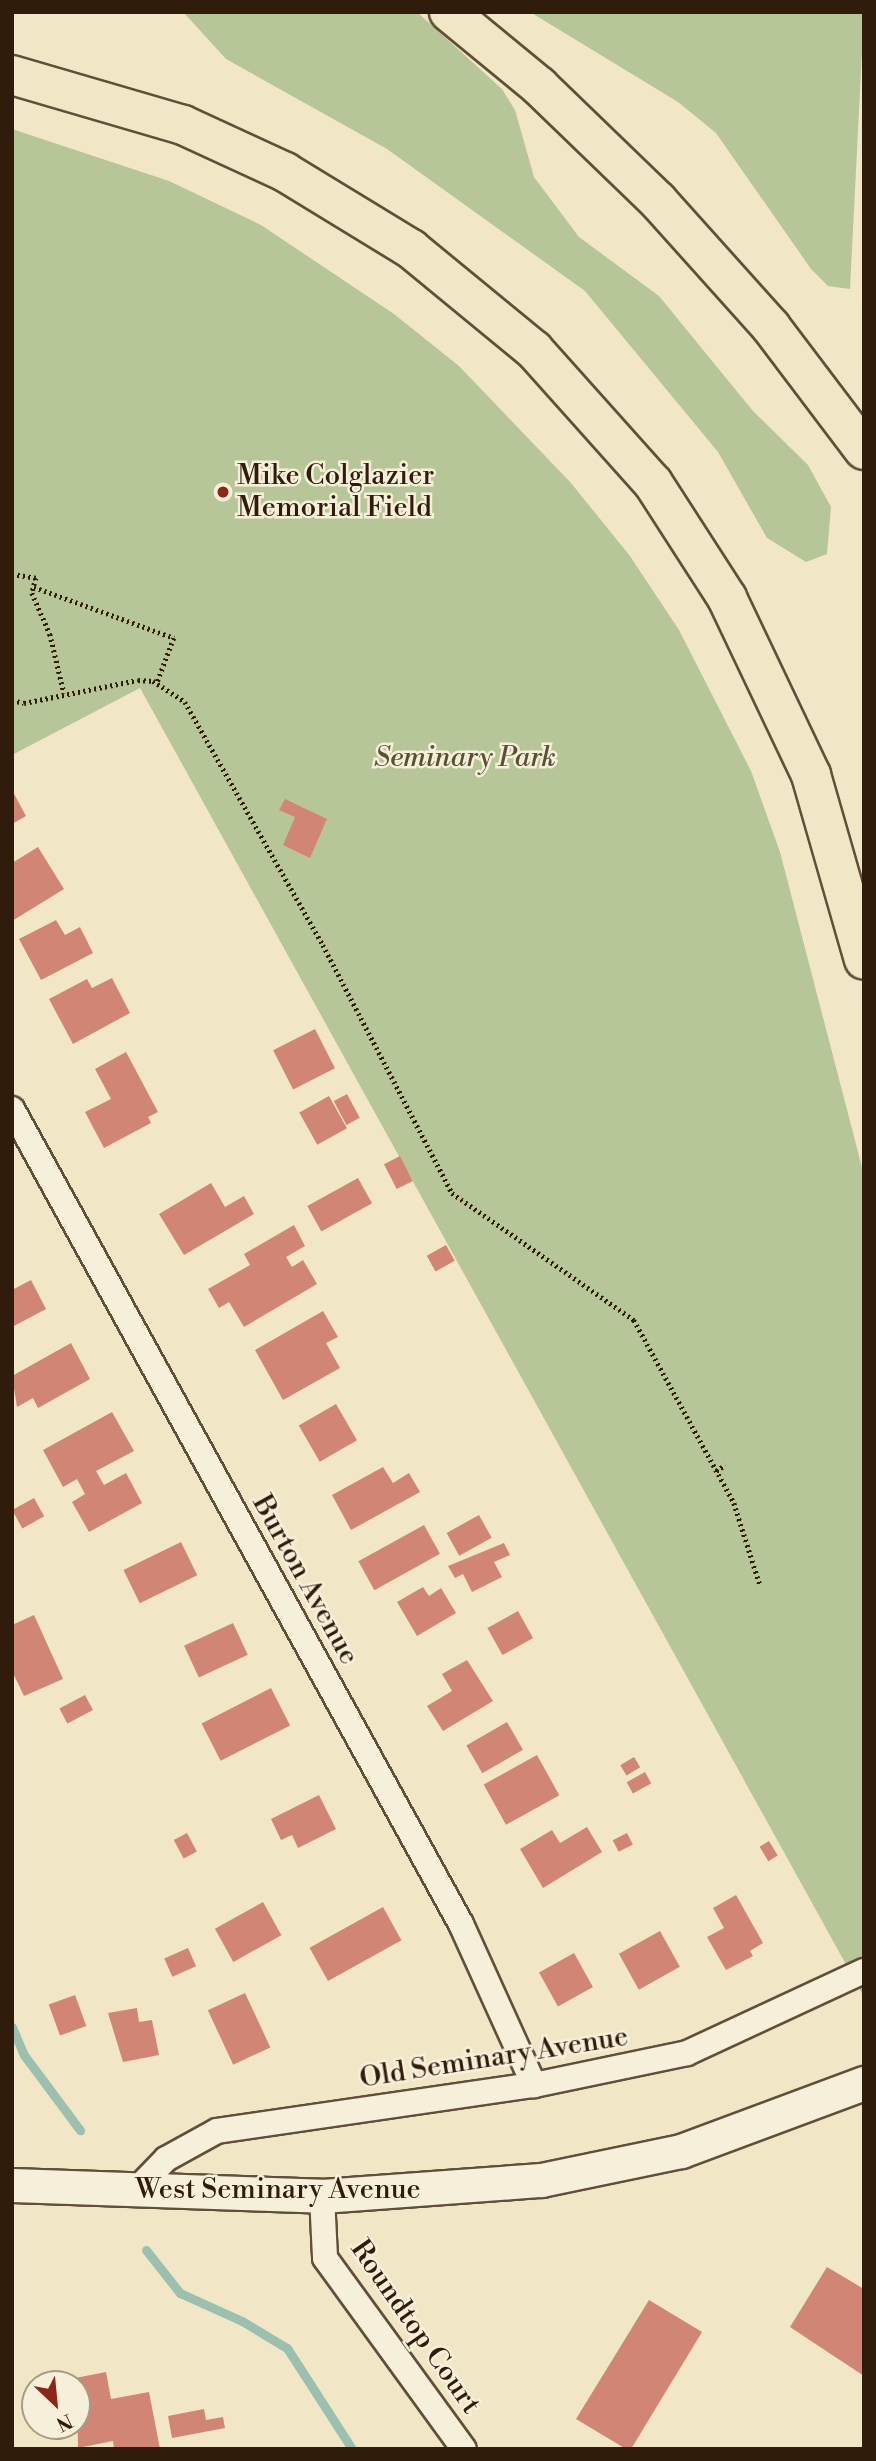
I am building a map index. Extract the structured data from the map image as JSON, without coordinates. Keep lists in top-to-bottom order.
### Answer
{
  "streets": {
    "main road": ["West Seminary Avenue"],
    "street": ["Burton Avenue", "Old Seminary Avenue", "Roundtop Court"]
  },
  "crossings": [
    ["Burton Avenue", "Old Seminary Avenue"],
    ["Old Seminary Avenue", "West Seminary Avenue"],
    ["West Seminary Avenue", "Roundtop Court"]
  ],
  "parks": ["Seminary Park"],
  "places": ["Mike Colglazier Memorial Field"],
  "north": "bottom right"
}
